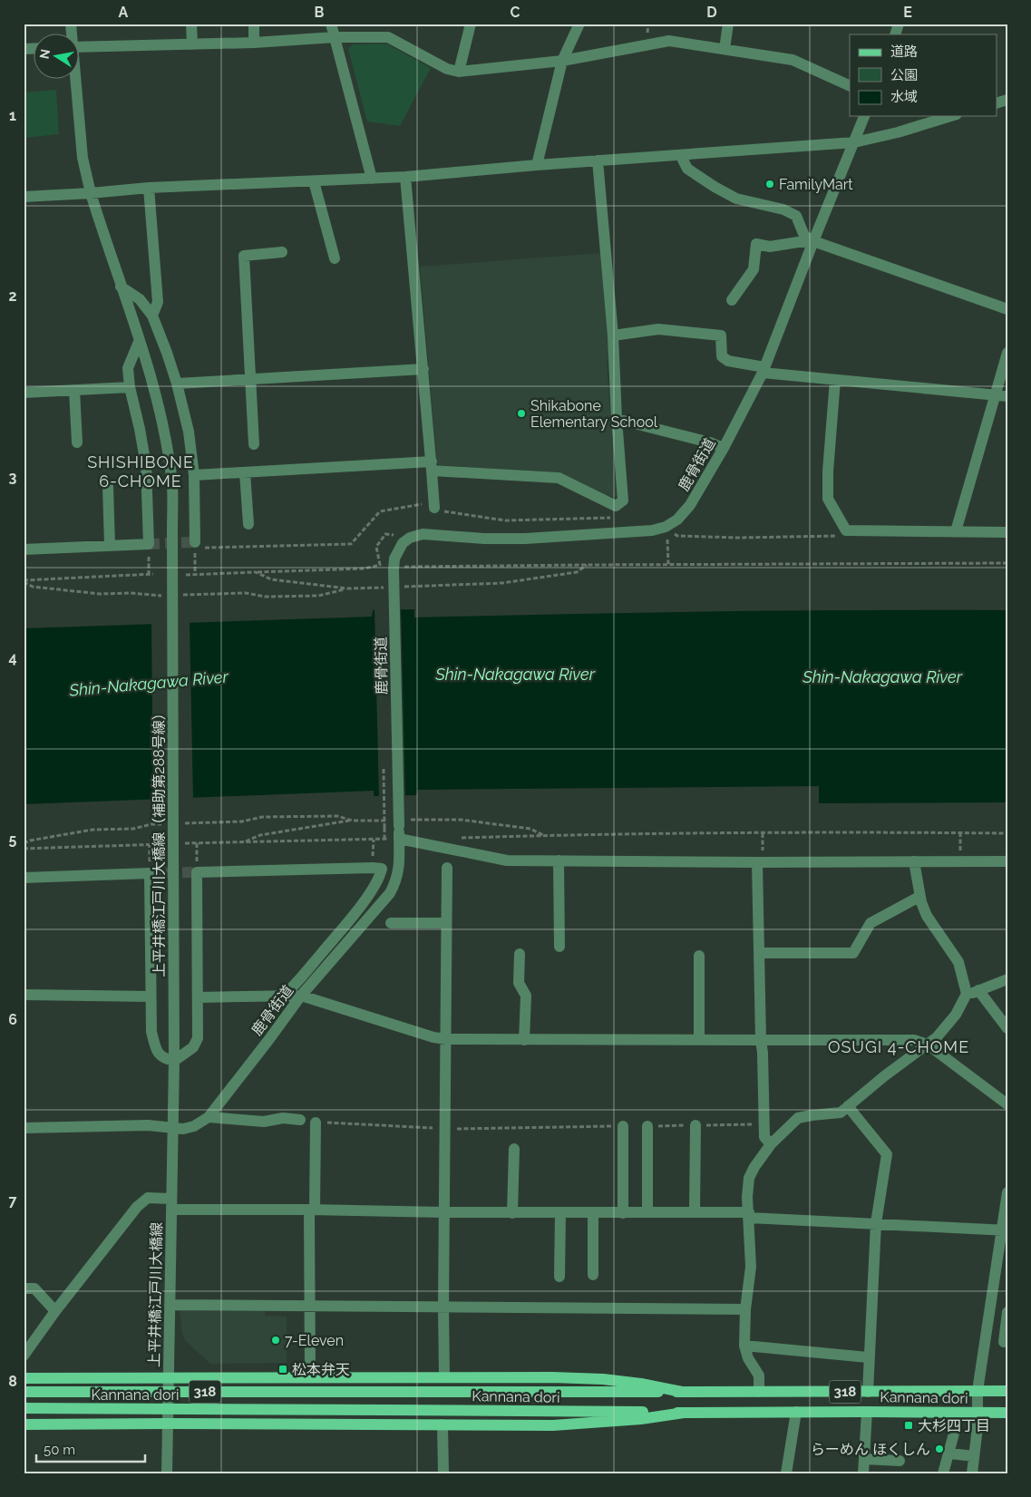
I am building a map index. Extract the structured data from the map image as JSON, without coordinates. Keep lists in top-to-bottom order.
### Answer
{
  "streets": {
    "main road": ["318", "Kannana dori"],
    "street": ["鹿骨街道", "上平井橋江戸川大橋線（補助第288号線）", "上平井橋江戸川大橋線"]
  },
  "crossings": [
    ["鹿骨街道", "上平井橋江戸川大橋線（補助第288号線）"]
  ],
  "districts": ["SHISHIBONE 6-CHOME", "OSUGI 4-CHOME"],
  "water": ["Shin-Nakagawa River"],
  "places": {
    "other": [
      "FamilyMart",
      "Shikabone Elementary School",
      "7-Eleven",
      "らーめん ほくしん"
    ],
    "transit": ["松本弁天", "大杉四丁目"]
  },
  "legend": ["道路", "公園", "水域"],
  "scale_bar": "50 m",
  "north": "left",
  "grid": {
    "columns": [
      "A",
      "B",
      "C",
      "D",
      "E"
    ],
    "rows": [
      "1",
      "2",
      "3",
      "4",
      "5",
      "6",
      "7",
      "8"
    ]
  }
}
